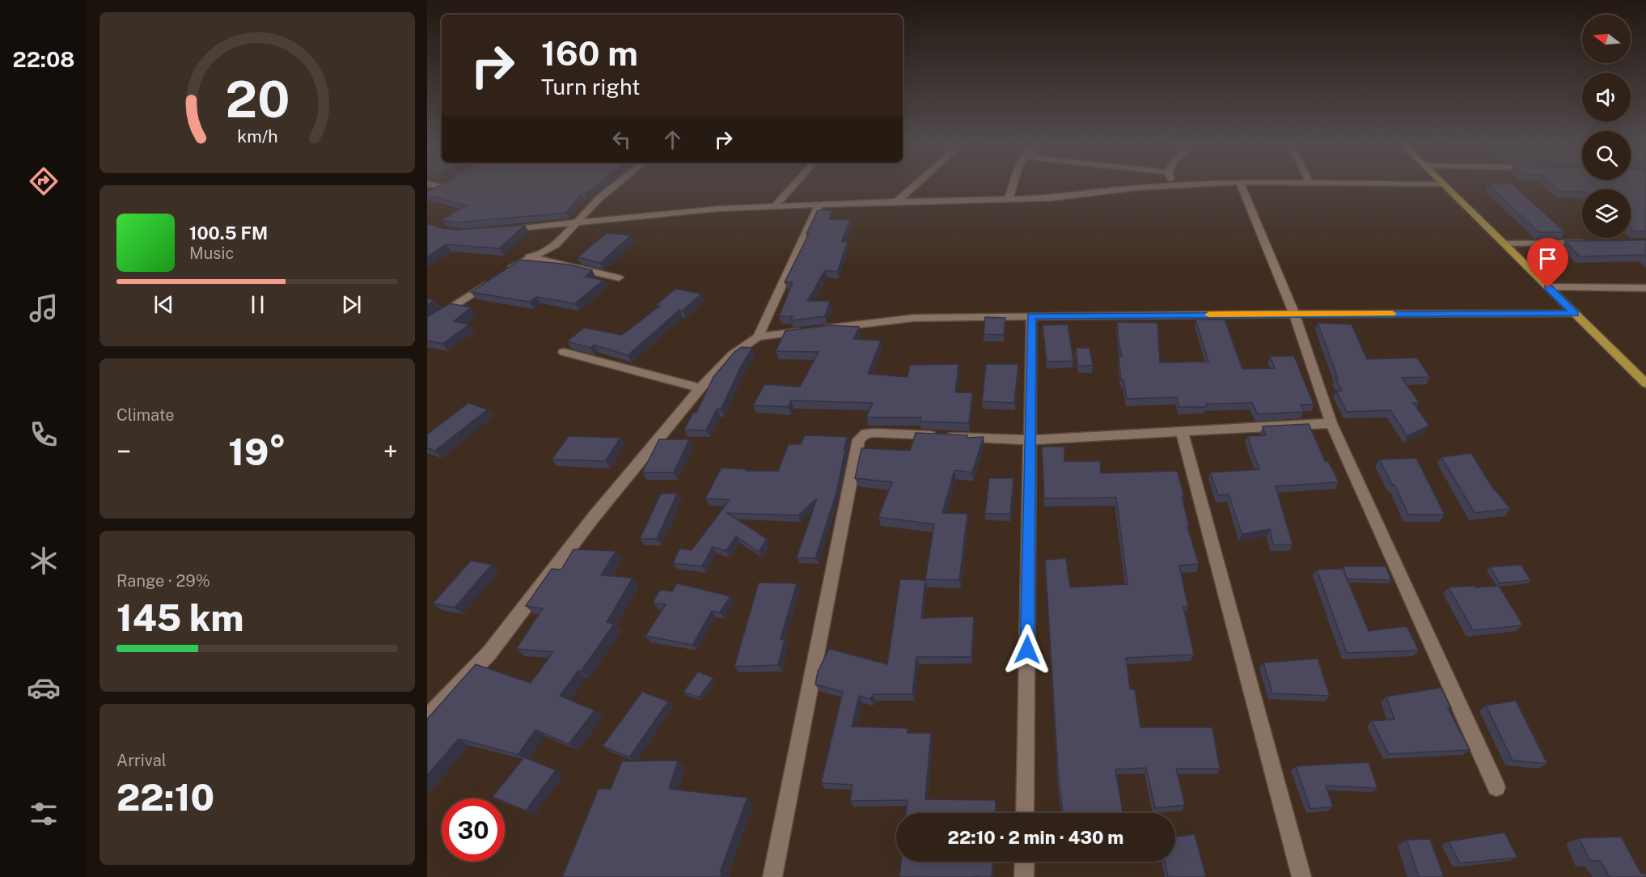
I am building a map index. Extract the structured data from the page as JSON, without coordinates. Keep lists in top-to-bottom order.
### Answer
{
  "north": "left",
  "page": {
    "tabs": "22:08",
    "turn": ["160 m", "Turn right"],
    "song": ["100.5 FM", "Music"],
    "tile": [
      "Climate",
      ["Range · 29%", "145 km"],
      ["Arrival", "22:10"]
    ],
    "heat": ["−", "19°", "+"],
    "limit": "30",
    "trip": "22:10 · 2 min · 430 m",
    "gauge": ["20", "km/h"]
  }
}
